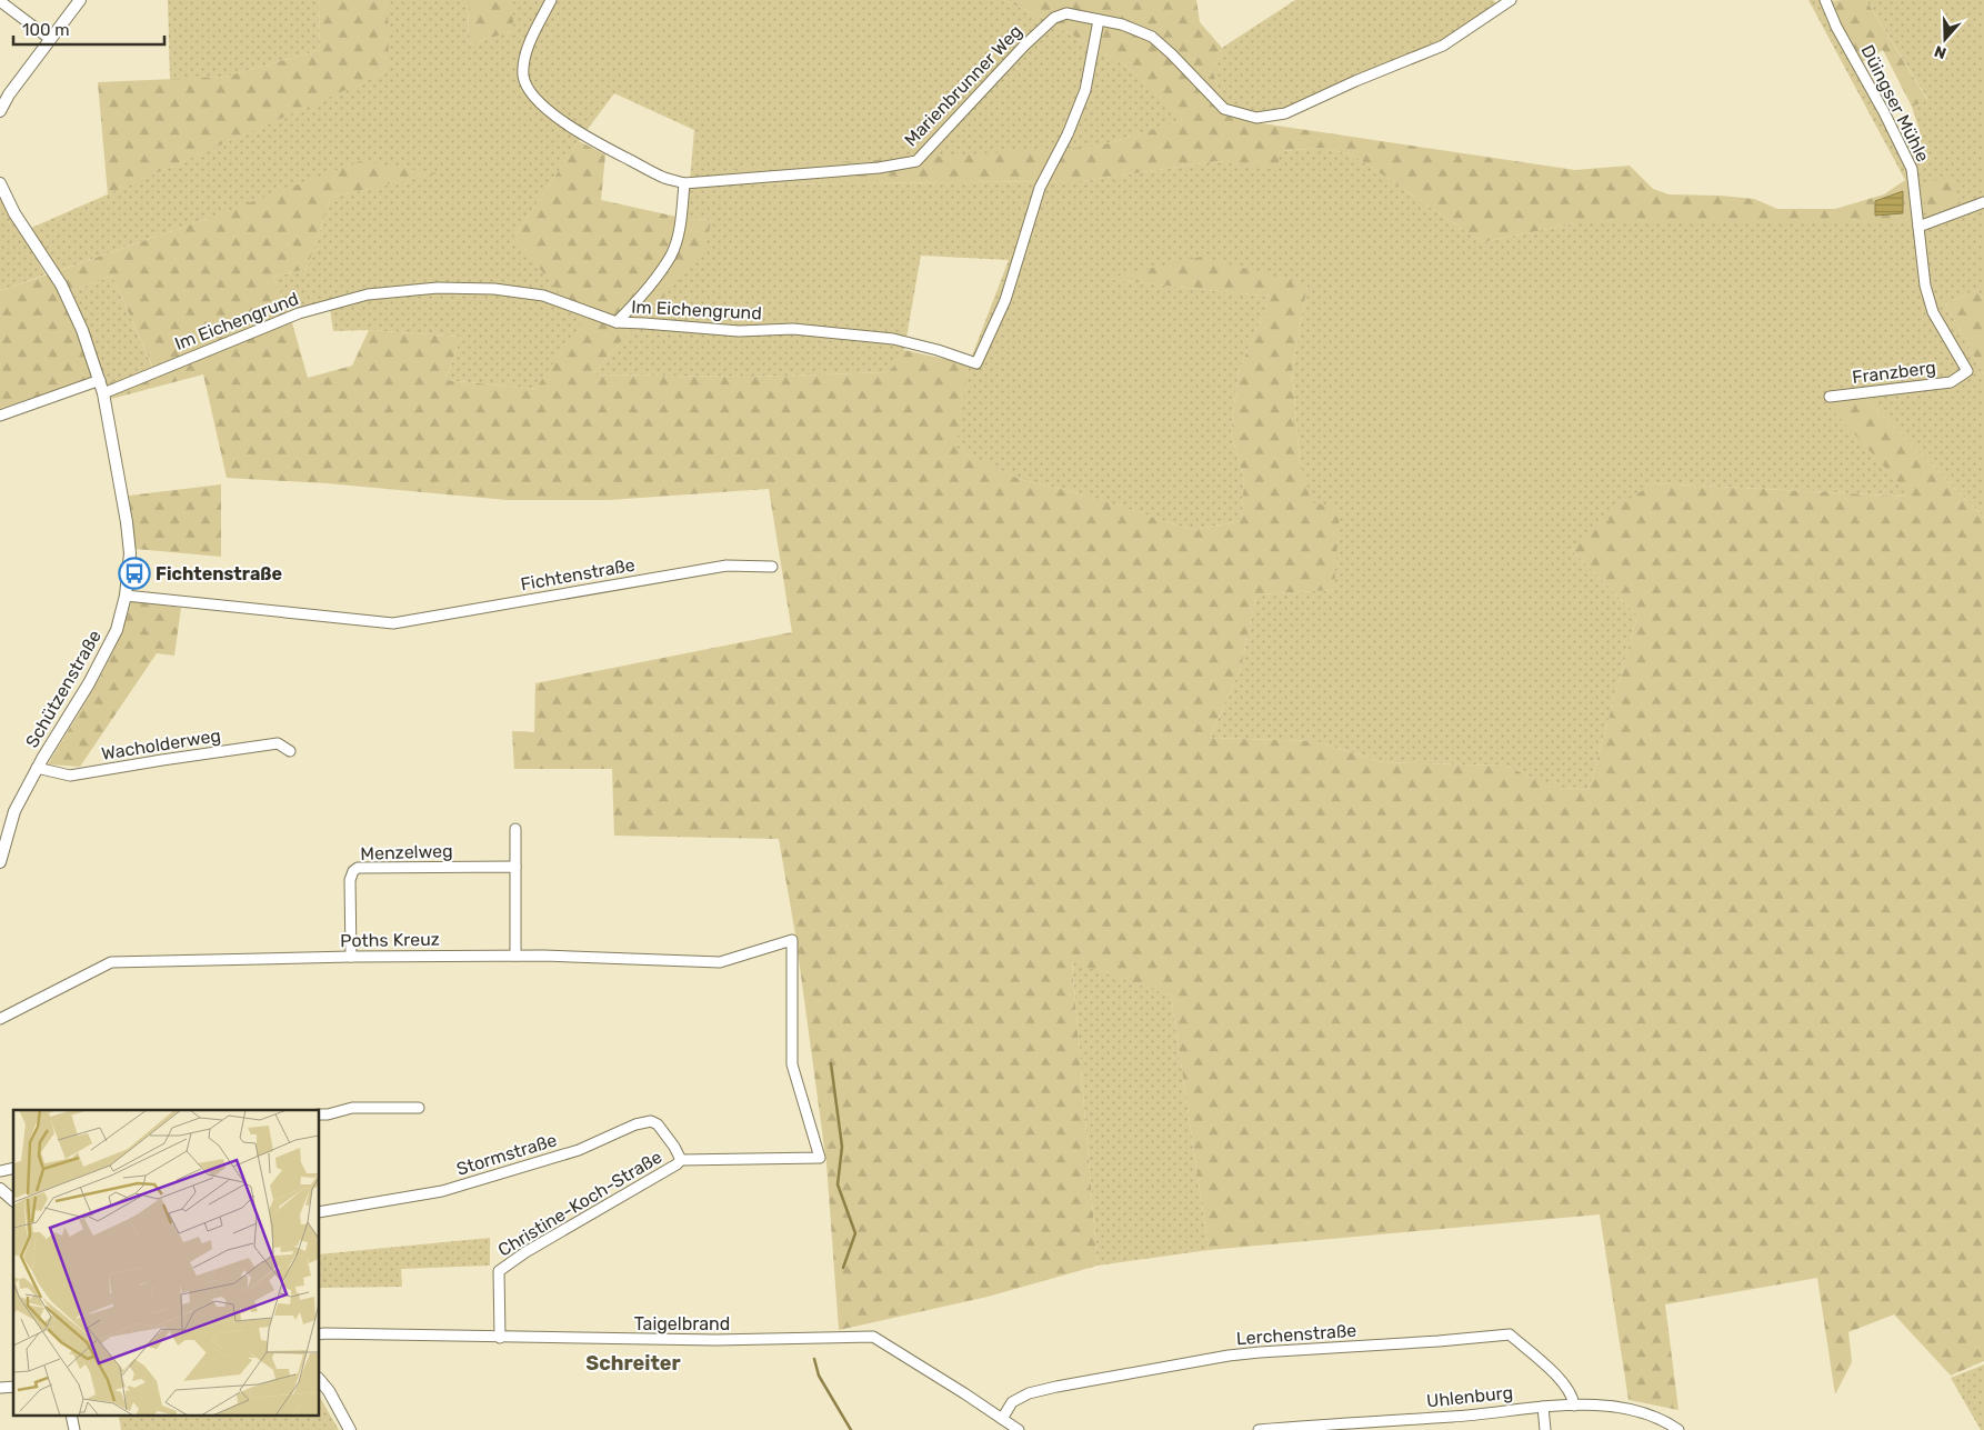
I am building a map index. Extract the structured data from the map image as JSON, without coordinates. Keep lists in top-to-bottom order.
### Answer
{
  "streets": {
    "street": [
      "Marienbrunner Weg",
      "Düingser Mühle",
      "Im Eichengrund",
      "Franzberg",
      "Fichtenstraße",
      "Schützenstraße",
      "Wacholderweg",
      "Menzelweg",
      "Poths Kreuz",
      "Stormstraße",
      "Christine-Koch-Straße",
      "Taigelbrand",
      "Lerchenstraße",
      "Uhlenburg"
    ]
  },
  "crossings": [
    ["Marienbrunner Weg", "Im Eichengrund"],
    ["Düingser Mühle", "Franzberg"],
    ["Im Eichengrund", "Schützenstraße"],
    ["Fichtenstraße", "Schützenstraße"],
    ["Schützenstraße", "Wacholderweg"],
    ["Menzelweg", "Poths Kreuz"],
    ["Poths Kreuz", "Christine-Koch-Straße"],
    ["Stormstraße", "Christine-Koch-Straße"],
    ["Christine-Koch-Straße", "Taigelbrand"],
    ["Taigelbrand", "Lerchenstraße"],
    ["Lerchenstraße", "Uhlenburg"]
  ],
  "districts": ["Schreiter"],
  "places": {
    "bus stop": ["Fichtenstraße"]
  },
  "scale_bar": "100 m",
  "north": "bottom"
}
